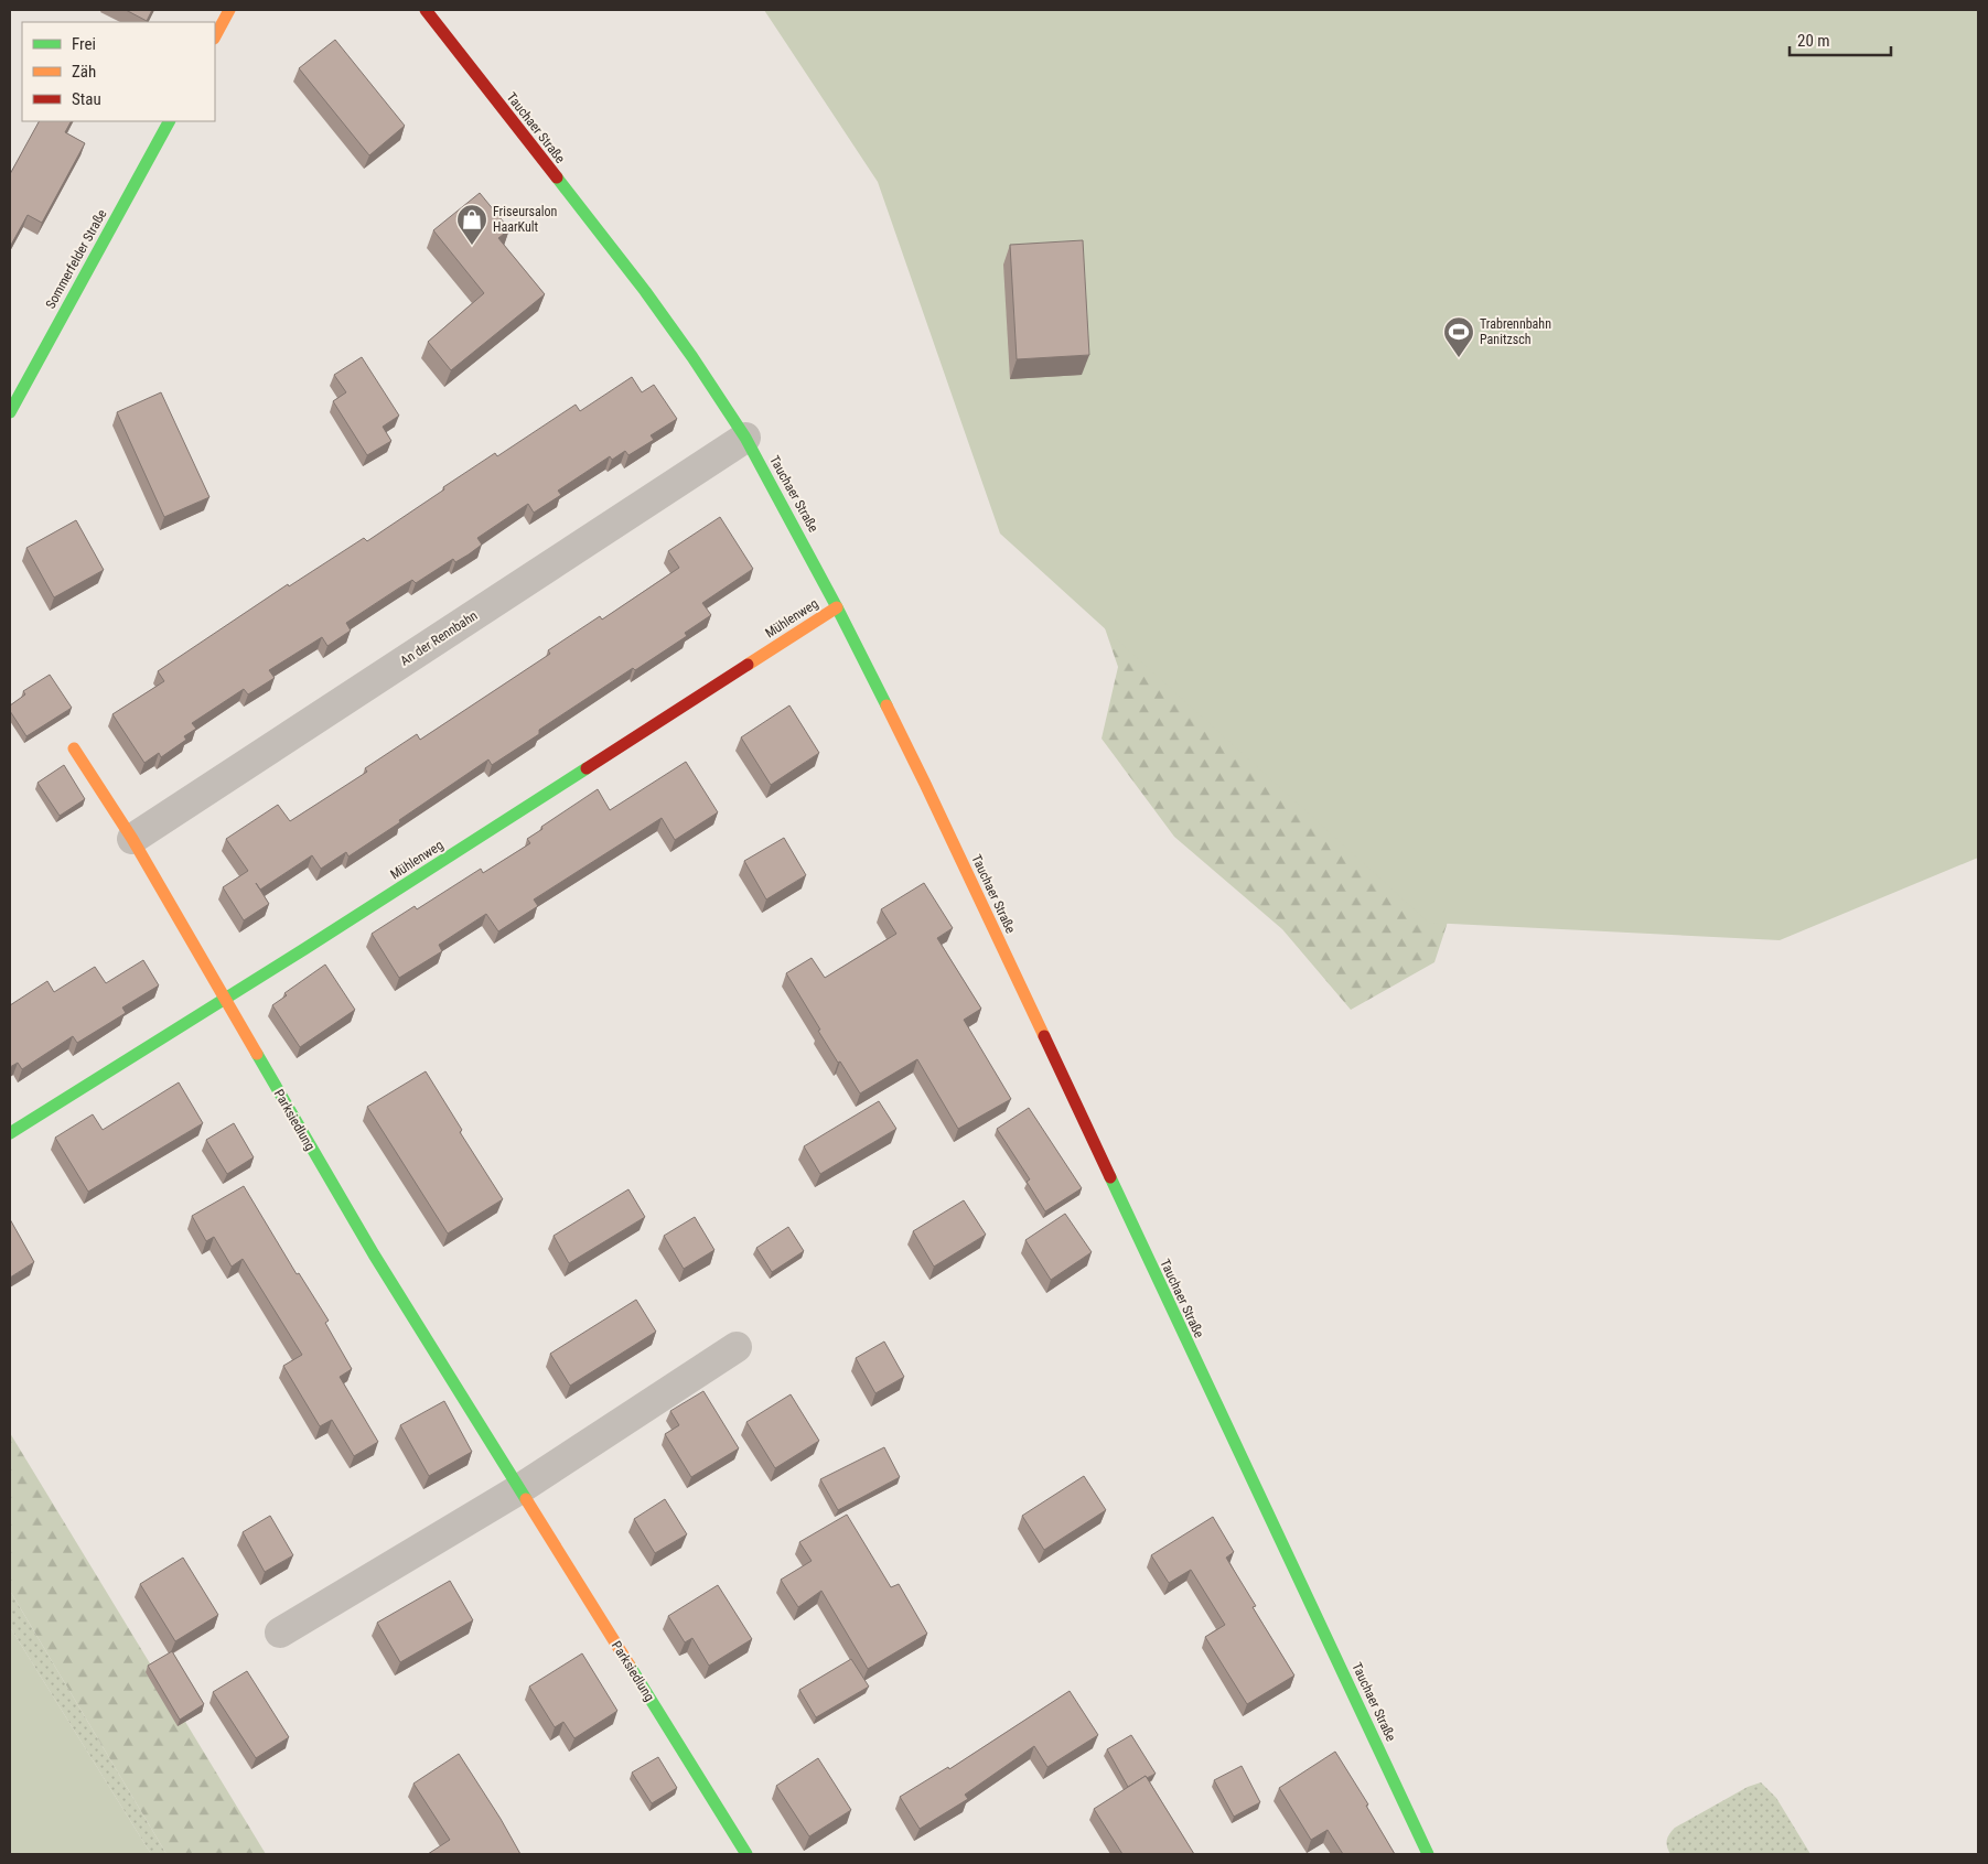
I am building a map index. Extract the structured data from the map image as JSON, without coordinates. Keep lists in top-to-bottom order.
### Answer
{
  "streets": {
    "street": [
      "Tauchaer Straße",
      "Sommerfelder Straße",
      "Mühlenweg",
      "An der Rennbahn",
      "Parksiedlung"
    ]
  },
  "crossings": [
    ["Tauchaer Straße", "Mühlenweg"],
    ["Tauchaer Straße", "An der Rennbahn"],
    ["Mühlenweg", "Parksiedlung"],
    ["An der Rennbahn", "Parksiedlung"]
  ],
  "places": {
    "shop": ["Friseursalon HaarKult"],
    "sports": ["Trabrennbahn Panitzsch"]
  },
  "legend": ["Frei", "Zäh", "Stau"],
  "scale_bar": "20 m"
}
